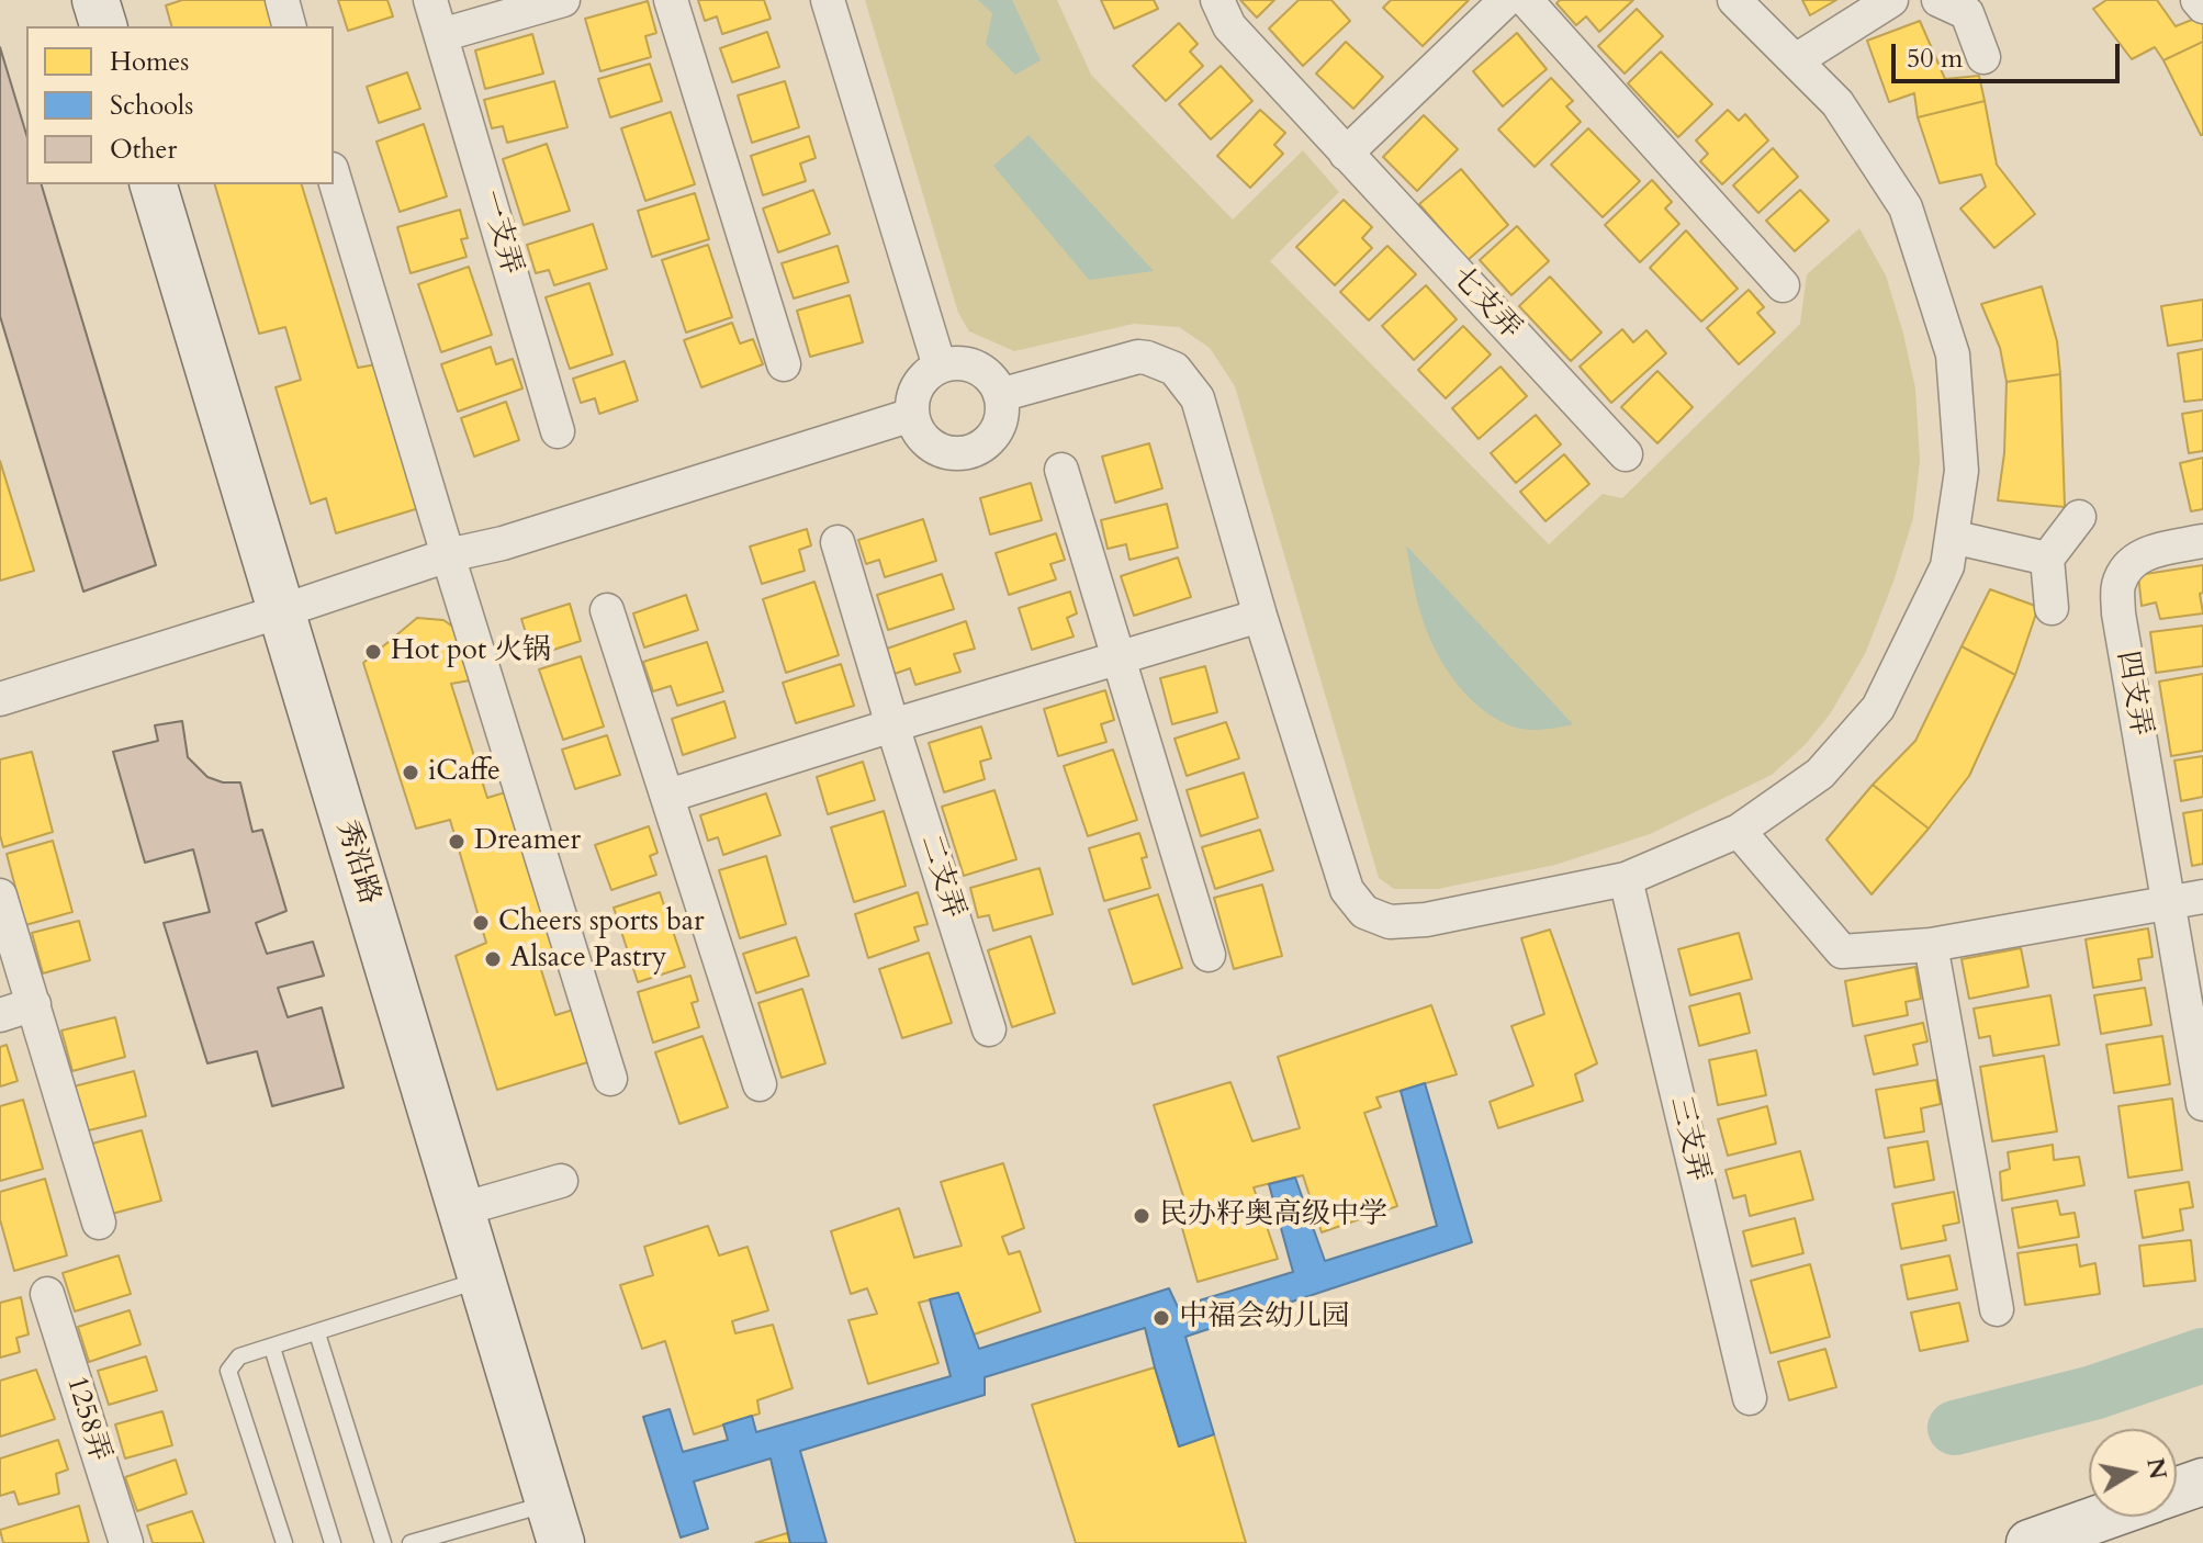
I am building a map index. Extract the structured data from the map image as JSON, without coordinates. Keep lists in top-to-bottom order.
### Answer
{
  "streets": {
    "main road": ["秀沿路"],
    "street": [
      "一支弄",
      "七支弄",
      "四支弄",
      "二支弄",
      "三支弄",
      "1258弄"
    ]
  },
  "places": [
    "Hot pot 火锅",
    "iCaffe",
    "Dreamer",
    "Cheers sports bar",
    "Alsace Pastry",
    "民办籽奥高级中学",
    "中福会幼儿园"
  ],
  "legend": ["Homes", "Schools", "Other"],
  "scale_bar": "50 m",
  "north": "right"
}
